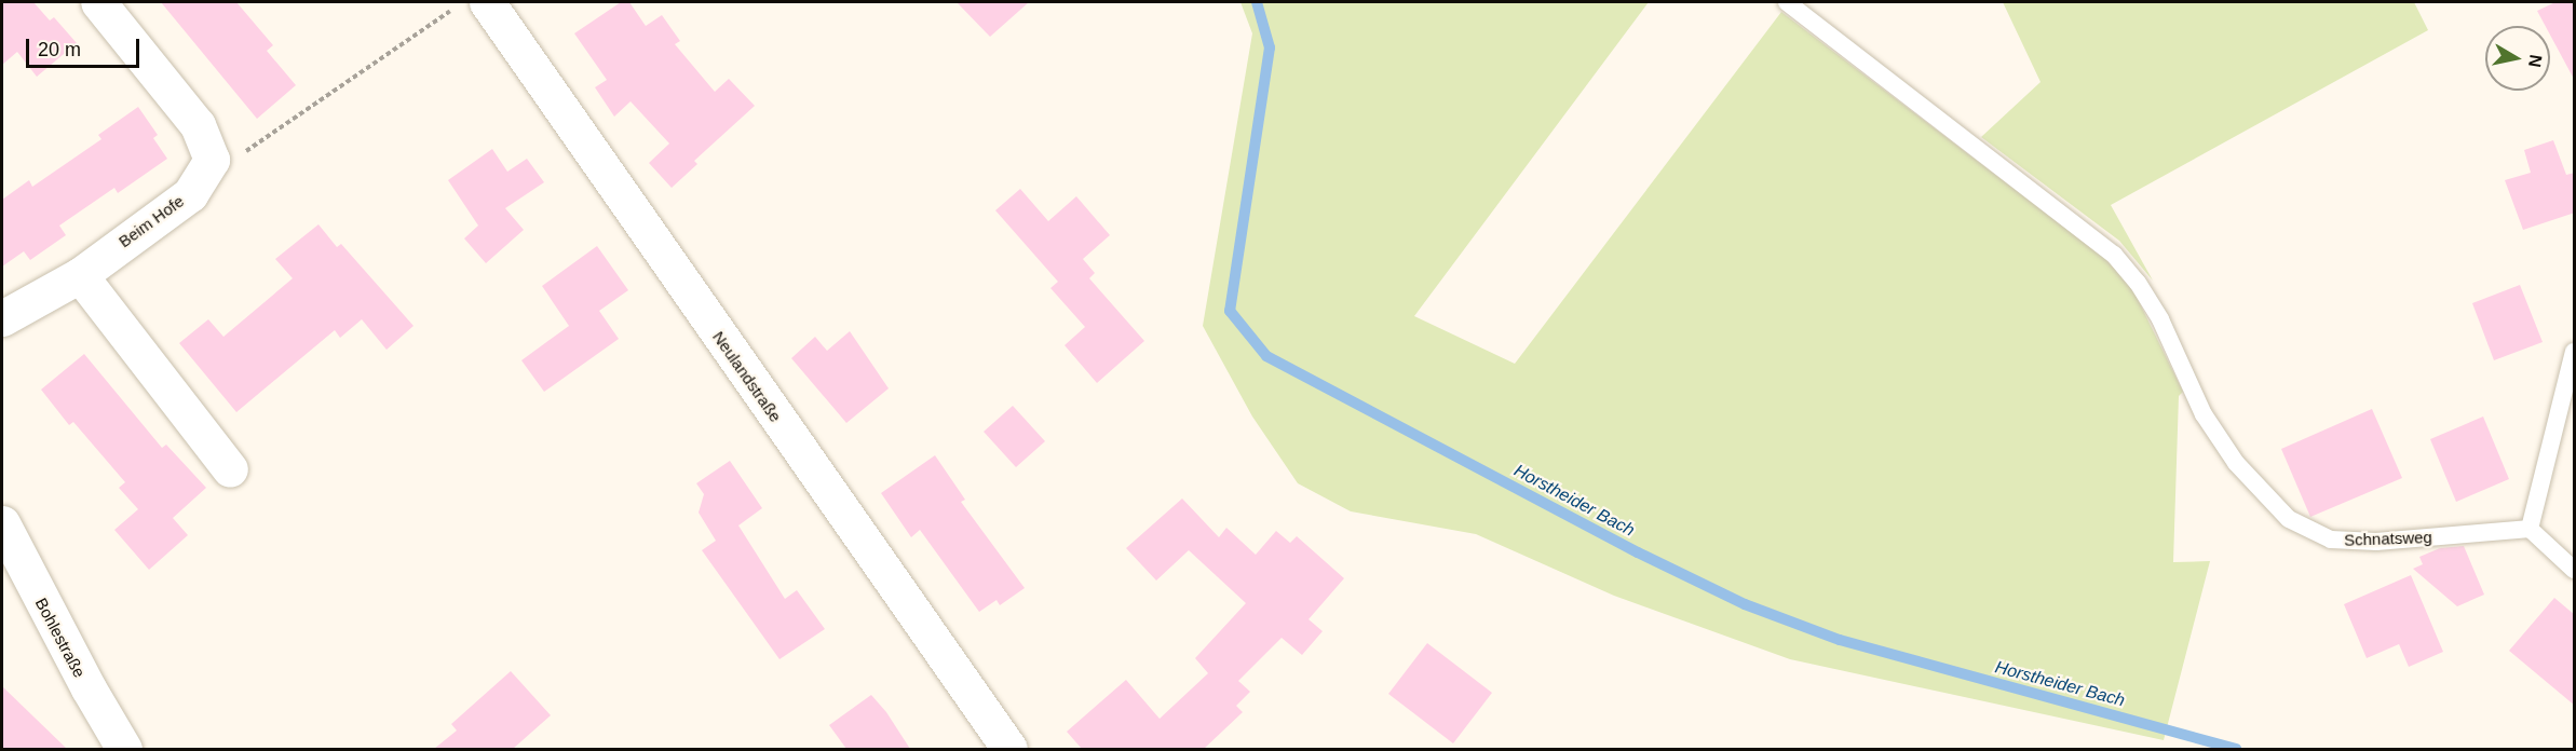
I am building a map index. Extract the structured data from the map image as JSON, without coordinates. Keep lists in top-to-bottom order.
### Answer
{
  "streets": {
    "street": ["Beim Hofe", "Neulandstraße", "Bohlestraße"],
    "lane": ["Schnatsweg"]
  },
  "water": ["Horstheider Bach"],
  "scale_bar": "20 m",
  "north": "right"
}
